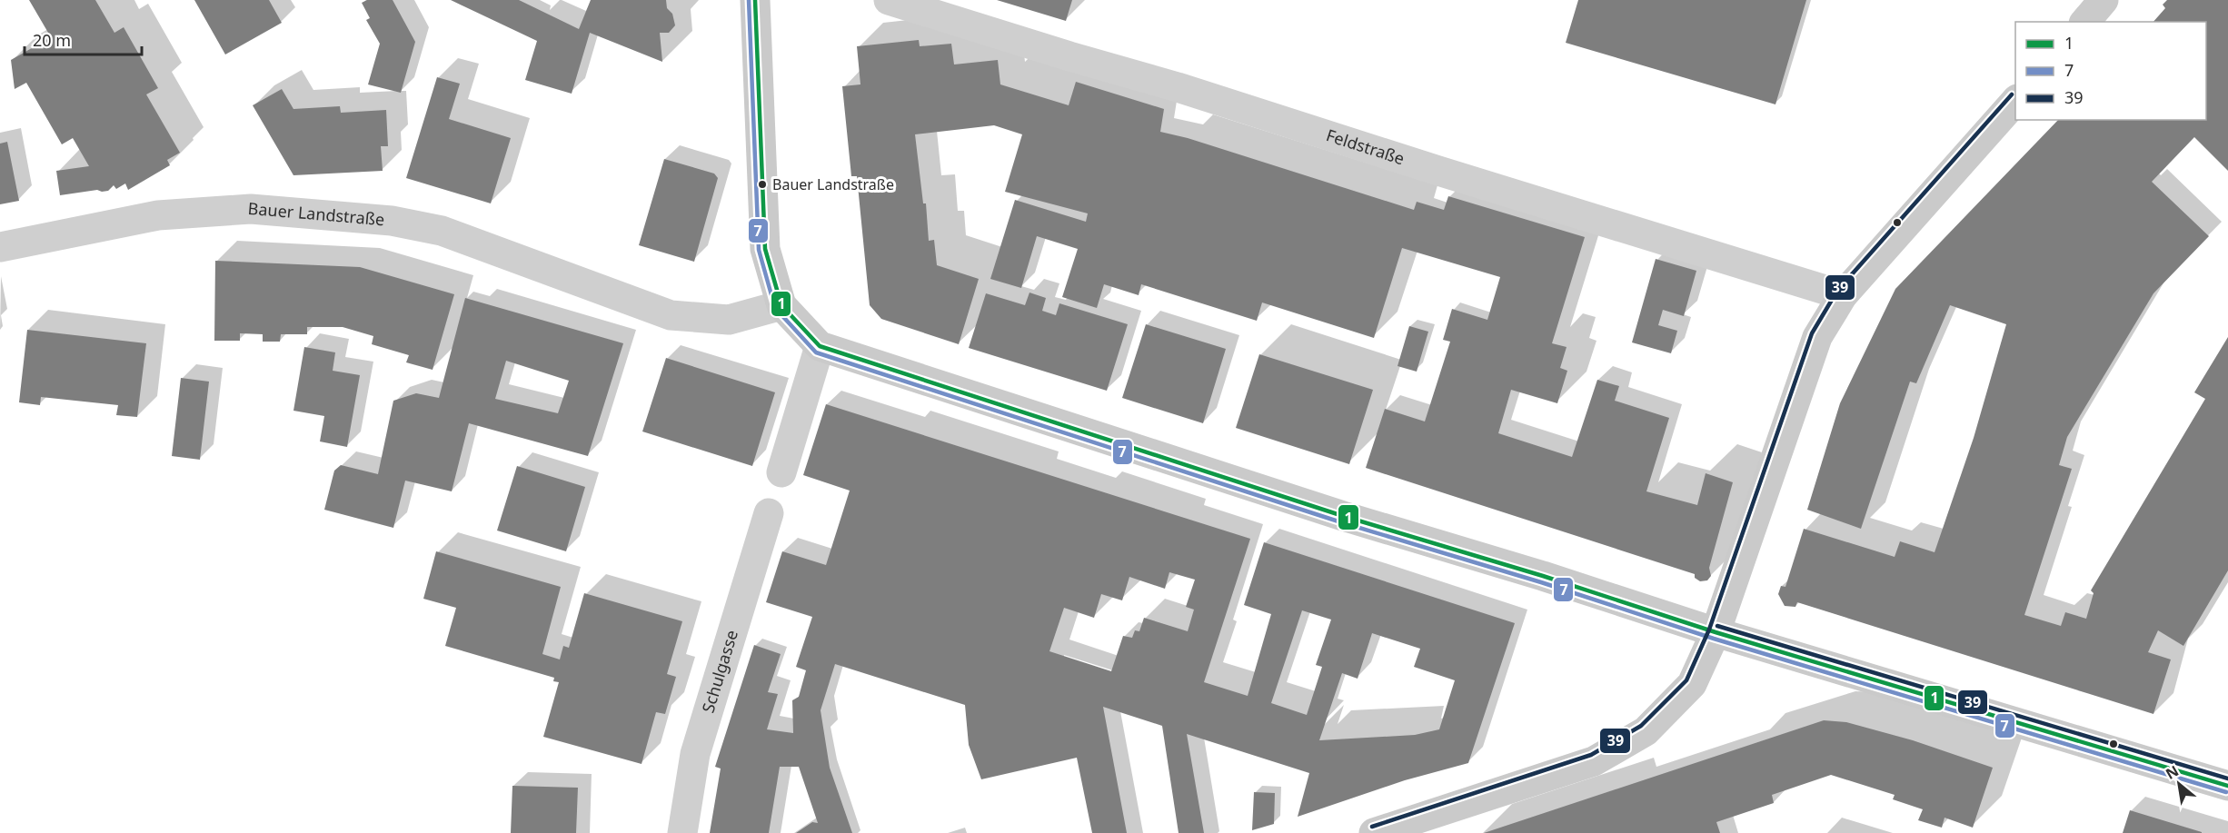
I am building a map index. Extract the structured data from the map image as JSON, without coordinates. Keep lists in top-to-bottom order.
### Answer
{
  "streets": {
    "street": ["Feldstraße", "Bauer Landstraße", "Schulgasse"]
  },
  "places": ["Bauer Landstraße"],
  "lines": ["transit line 1", "transit line 7", "transit line 39"],
  "legend": ["1", "7", "39"],
  "scale_bar": "20 m",
  "north": "top left"
}
